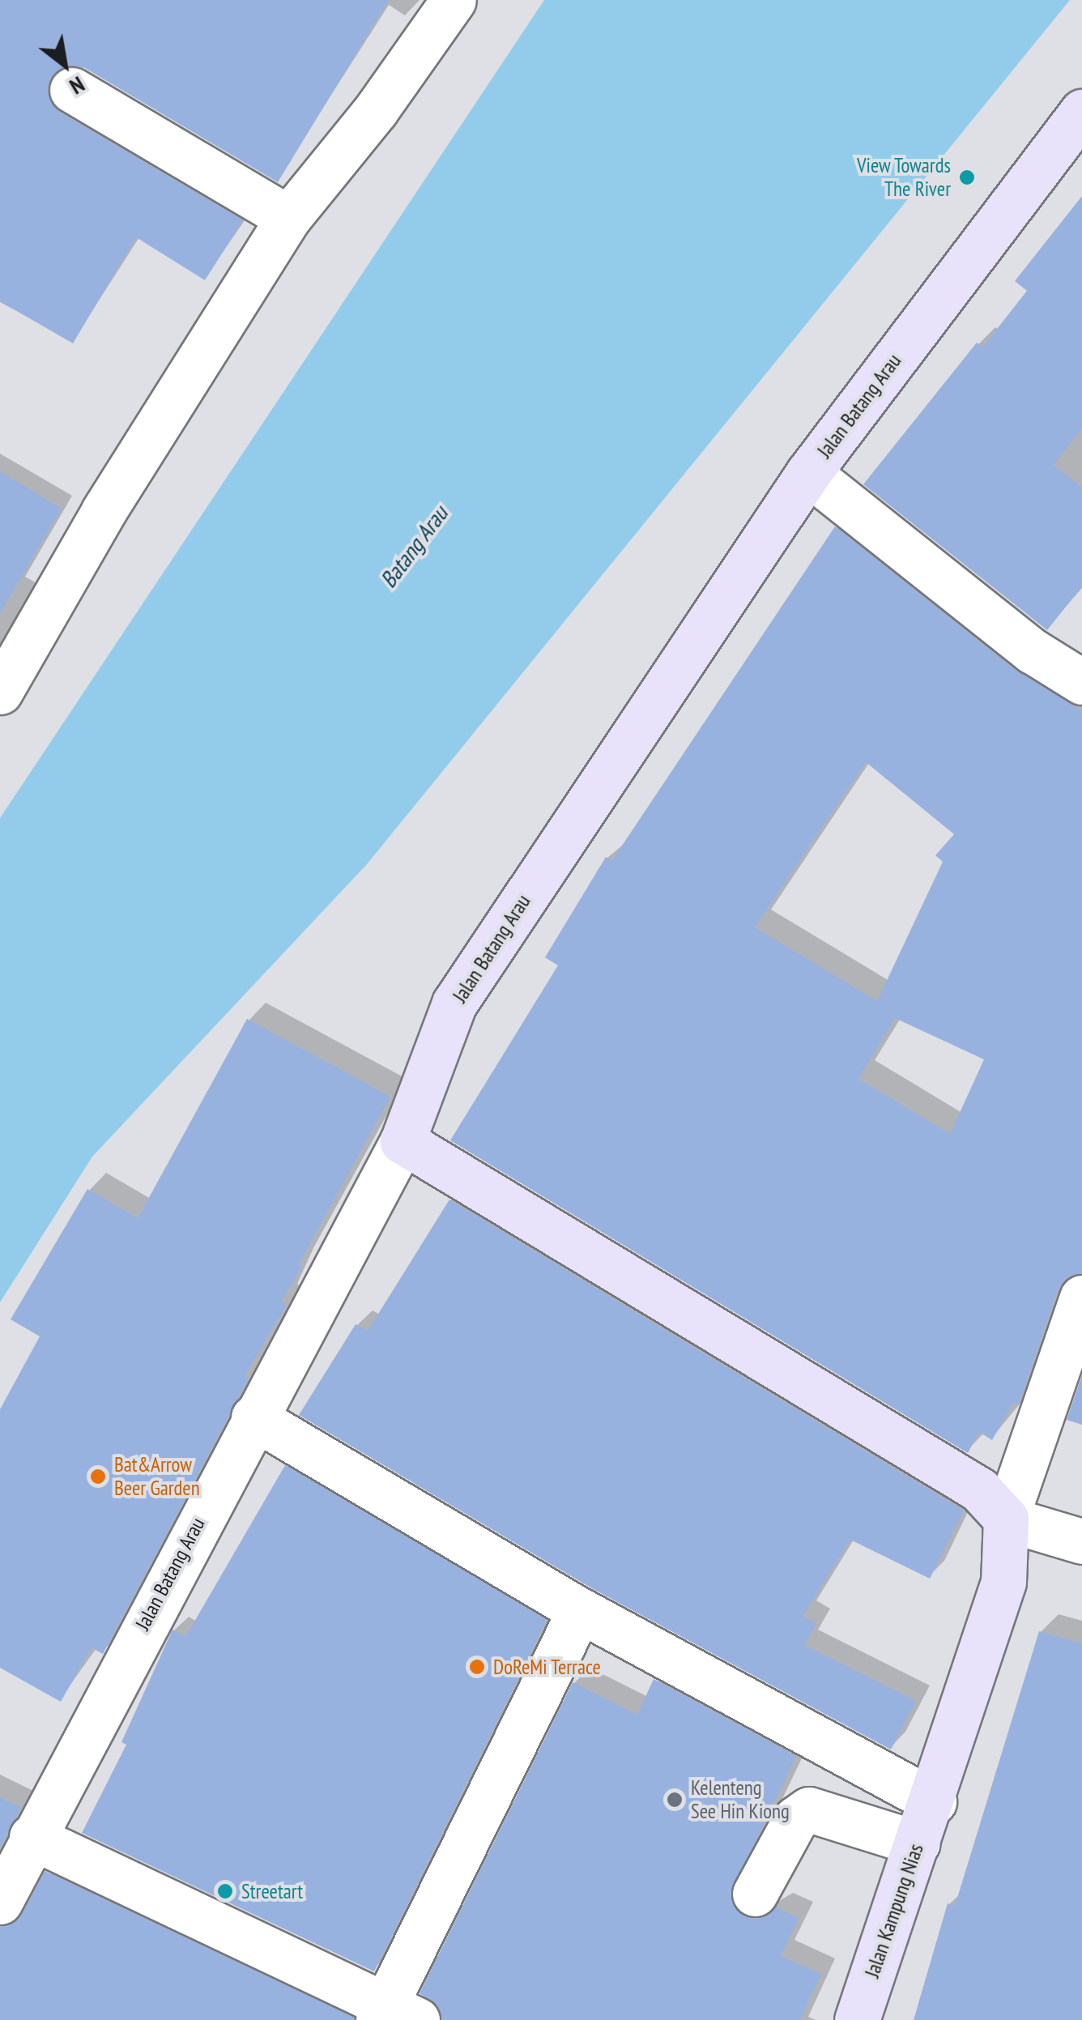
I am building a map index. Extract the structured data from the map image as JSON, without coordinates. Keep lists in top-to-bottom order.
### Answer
{
  "streets": {
    "main road": ["Jalan Batang Arau", "Jalan Kampung Nias"]
  },
  "water": ["Batang Arau"],
  "places": [
    "View Towards The River",
    "Bat&Arrow Beer Garden",
    "DoReMi Terrace",
    "Kelenteng See Hin Kiong",
    "Streetart"
  ],
  "north": "bottom right"
}
